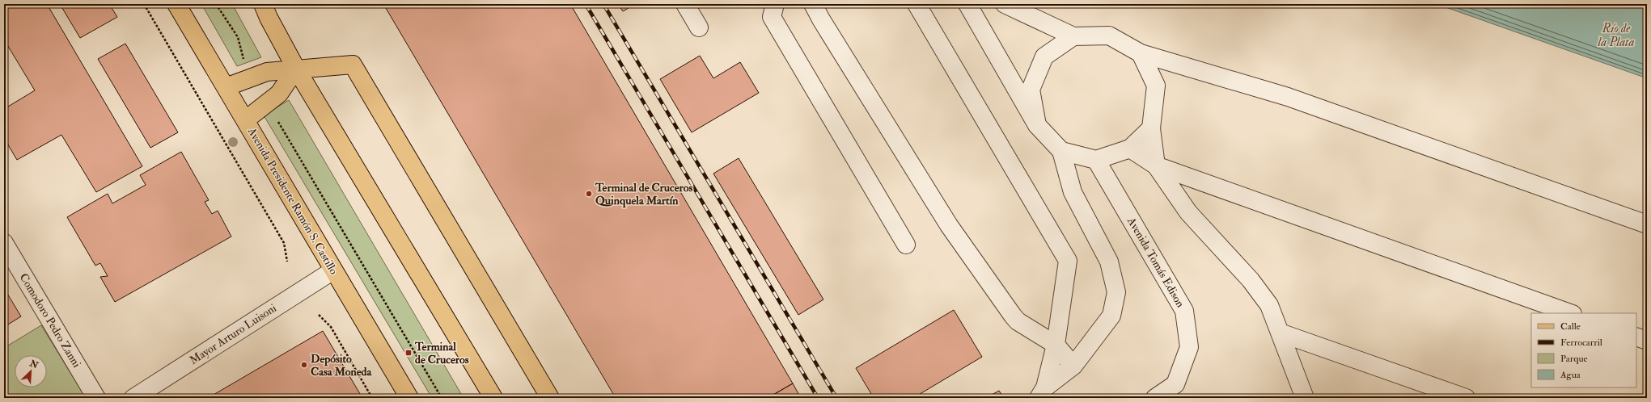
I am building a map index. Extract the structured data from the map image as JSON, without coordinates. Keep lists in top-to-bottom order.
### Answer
{
  "streets": {
    "main road": ["Avenida Presidente Ramón S. Castillo"],
    "street": ["Avenida Tomás Edison", "Comodoro Pedro Zanni", "Mayor Arturo Luisoni"]
  },
  "crossings": [
    ["Avenida Presidente Ramón S. Castillo", "Mayor Arturo Luisoni"]
  ],
  "water": ["Río de la Plata"],
  "places": {
    "other": ["Terminal de Cruceros Quinquela Martín", "Depósito Casa Moneda"],
    "transit": ["Terminal de Cruceros"]
  },
  "legend": [
    "Calle",
    "Ferrocarril",
    "Parque",
    "Agua"
  ],
  "north": "top right"
}
